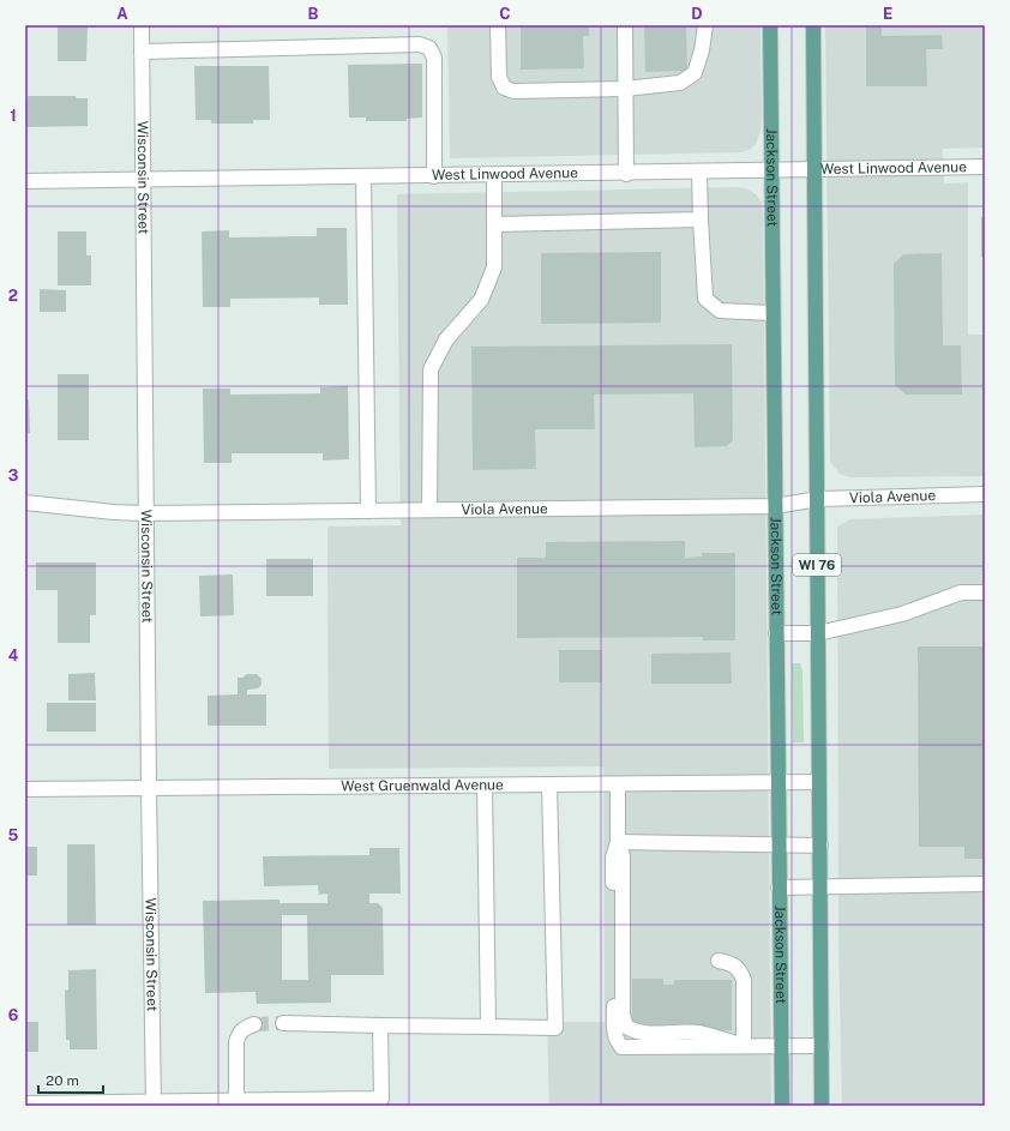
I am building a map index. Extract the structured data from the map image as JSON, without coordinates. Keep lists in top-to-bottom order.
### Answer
{
  "streets": {
    "main road": ["Jackson Street", "WI 76"],
    "street": [
      "West Linwood Avenue",
      "Wisconsin Street",
      "Viola Avenue",
      "West Gruenwald Avenue"
    ]
  },
  "crossings": [
    ["West Linwood Avenue", "Wisconsin Street"],
    ["West Linwood Avenue", "Jackson Street"],
    ["West Linwood Avenue", "WI 76"],
    ["Wisconsin Street", "Viola Avenue"],
    ["Wisconsin Street", "West Gruenwald Avenue"],
    ["Jackson Street", "Viola Avenue"],
    ["Jackson Street", "West Gruenwald Avenue"],
    ["Viola Avenue", "WI 76"],
    ["WI 76", "West Gruenwald Avenue"]
  ],
  "scale_bar": "20 m",
  "grid": {
    "columns": [
      "A",
      "B",
      "C",
      "D",
      "E"
    ],
    "rows": [
      "1",
      "2",
      "3",
      "4",
      "5",
      "6"
    ]
  }
}
